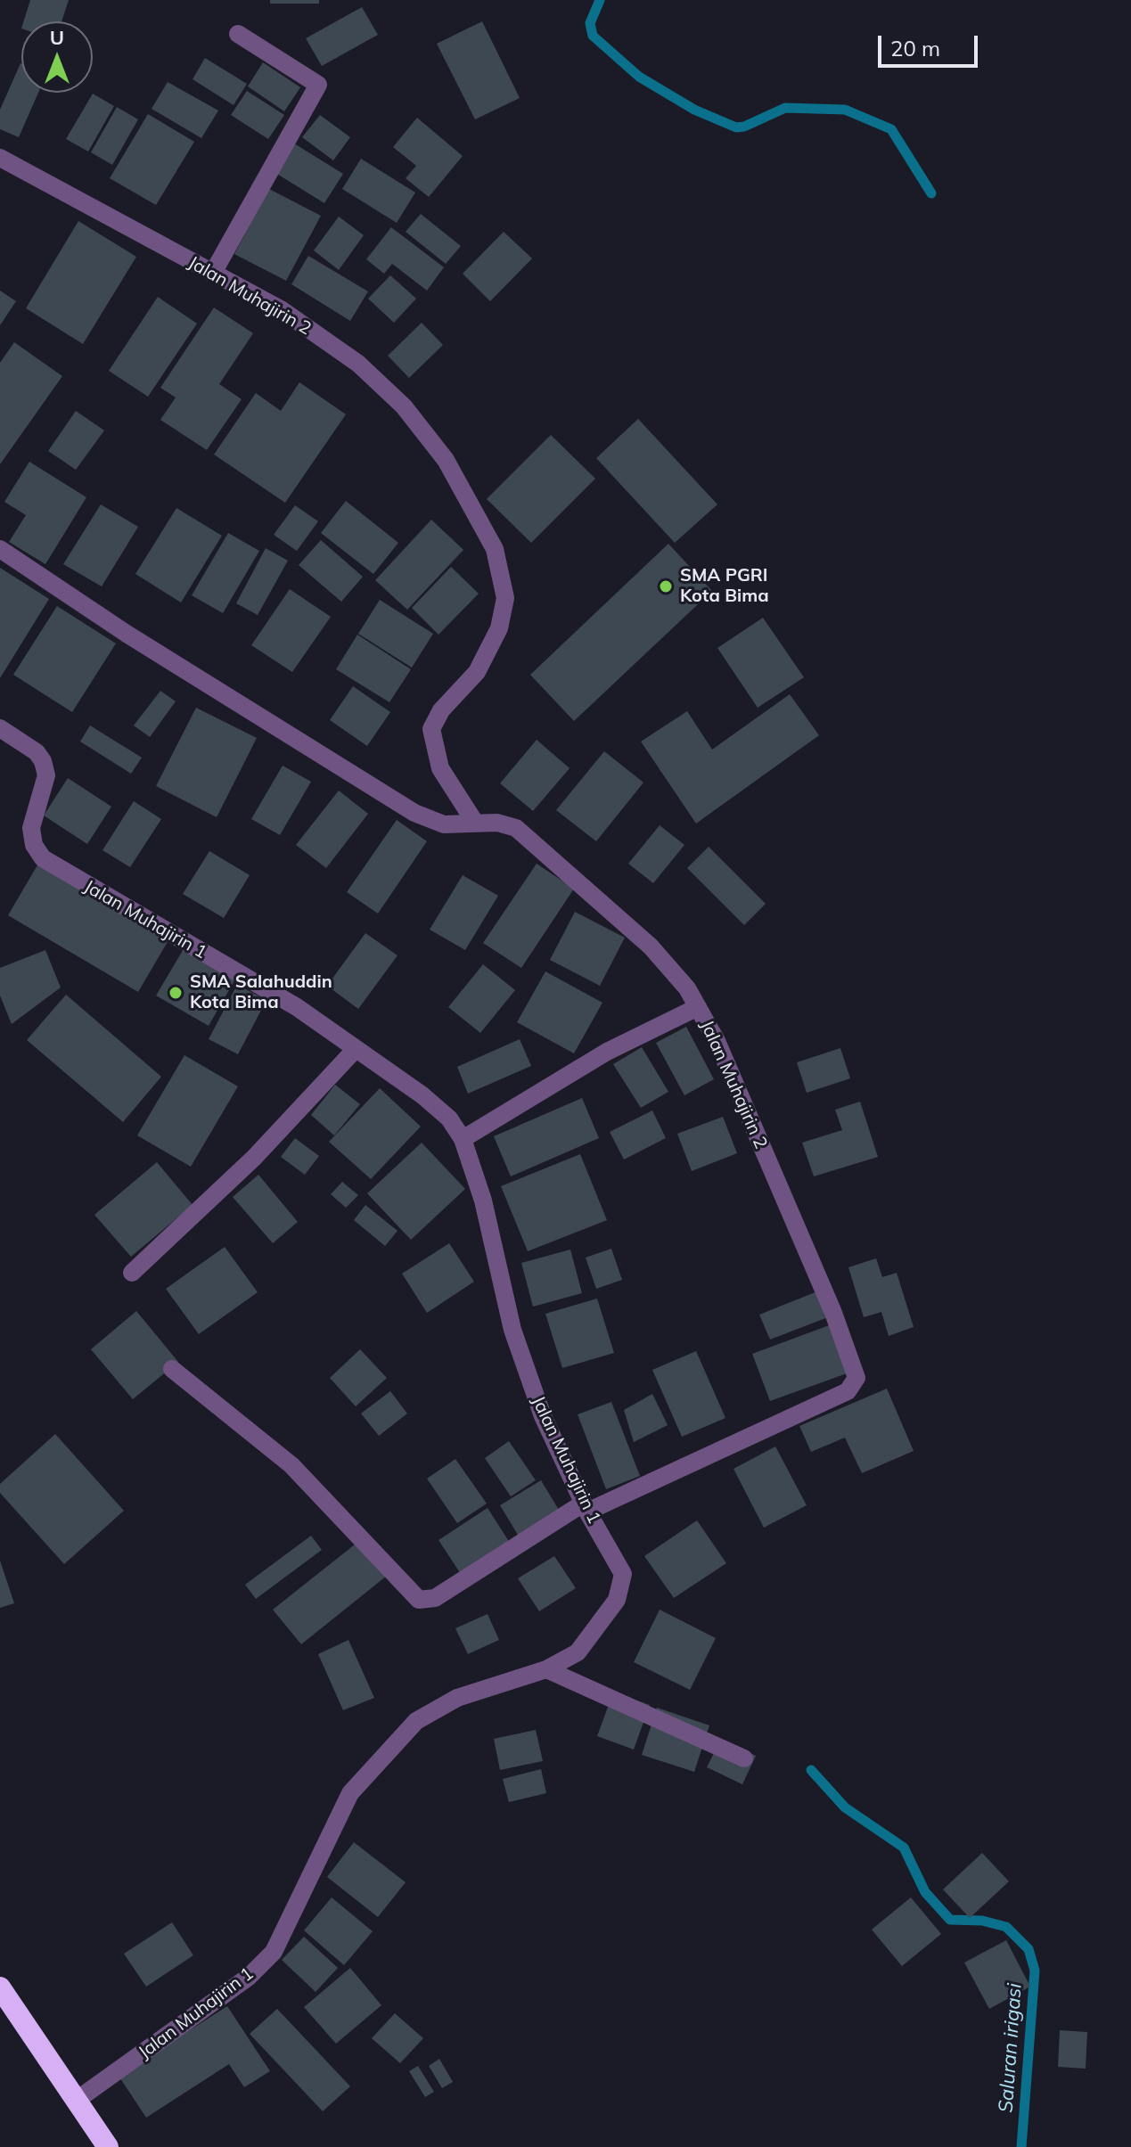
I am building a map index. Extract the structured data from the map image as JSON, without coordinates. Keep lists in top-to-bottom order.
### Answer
{
  "streets": {
    "street": ["Jalan Muhajirin 2", "Jalan Muhajirin 1"]
  },
  "crossings": [
    ["Jalan Muhajirin 2", "Jalan Muhajirin 1"]
  ],
  "water": ["Saluran irigasi"],
  "places": ["SMA PGRI Kota Bima", "SMA Salahuddin Kota Bima"],
  "scale_bar": "20 m",
  "north": "top"
}
